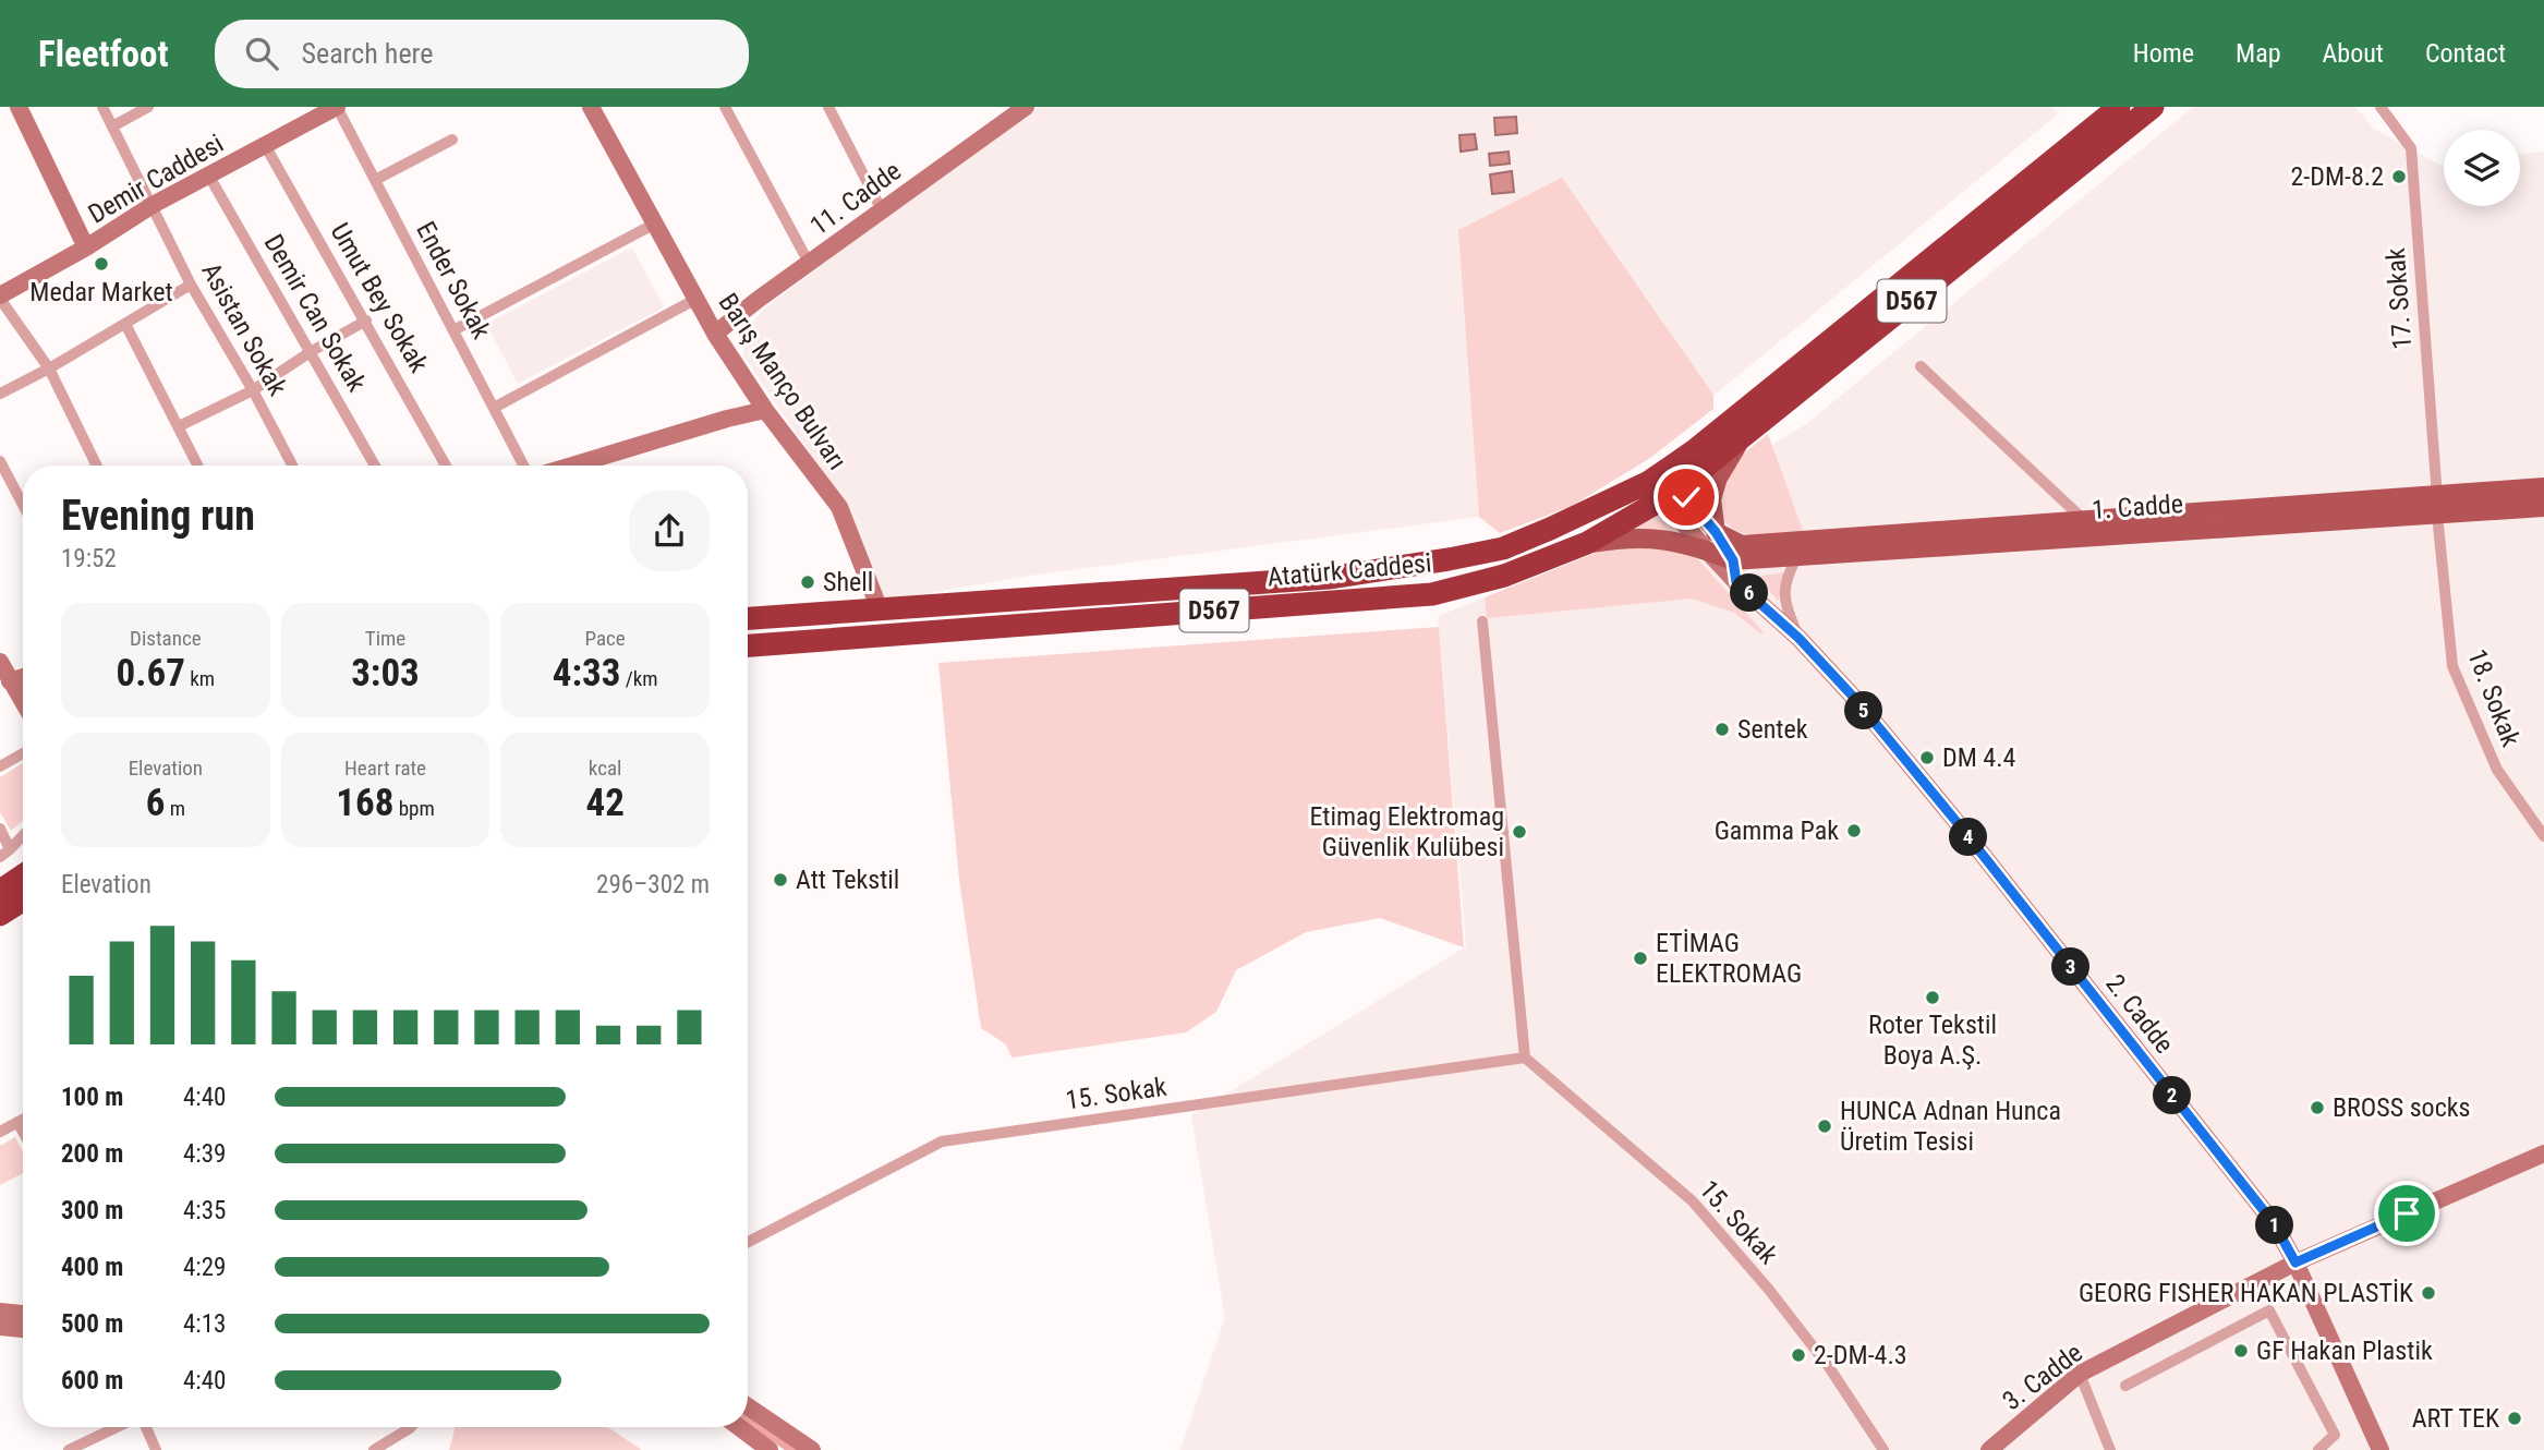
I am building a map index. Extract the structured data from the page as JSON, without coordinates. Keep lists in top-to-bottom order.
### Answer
{
  "streets": {
    "highway": ["D567", "Atatürk Caddesi"],
    "main road": ["1. Cadde"],
    "street": [
      "Demir Caddesi",
      "11. Cadde",
      "Ender Sokak",
      "Umut Bey Sokak",
      "17. Sokak",
      "Demir Can Sokak",
      "Asistan Sokak",
      "Barış Manço Bulvarı",
      "18. Sokak",
      "2. Cadde",
      "15. Sokak",
      "3. Cadde"
    ]
  },
  "crossings": [
    ["Demir Caddesi", "Ender Sokak"],
    ["Demir Caddesi", "Umut Bey Sokak"],
    ["Demir Caddesi", "Demir Can Sokak"],
    ["Demir Caddesi", "Asistan Sokak"],
    ["11. Cadde", "Barış Manço Bulvarı"],
    ["17. Sokak", "1. Cadde"],
    ["17. Sokak", "18. Sokak"],
    ["D567", "Barış Manço Bulvarı"],
    ["D567", "Atatürk Caddesi"],
    ["D567", "2. Cadde"],
    ["1. Cadde", "18. Sokak"],
    ["Atatürk Caddesi", "2. Cadde"],
    ["2. Cadde", "3. Cadde"]
  ],
  "places": [
    "2-DM-8.2",
    "Medar Market",
    "Shell",
    "Sentek",
    "DM 4.4",
    "Gamma Pak",
    "Etimag Elektromag Güvenlik Kulübesi",
    "Att Tekstil",
    "ETİMAG ELEKTROMAG",
    "Roter Tekstil Boya A.Ş.",
    "BROSS socks",
    "HUNCA Adnan Hunca Üretim Tesisi",
    "GEORG FISHER HAKAN PLASTİK",
    "GF Hakan Plastik",
    "2-DM-4.3",
    "ART TEK"
  ],
  "page": {
    "header": "Fleetfoot",
    "search": "Search here",
    "nav": [
      "Home",
      "Map",
      "About",
      "Contact"
    ],
    "heading": ["Evening run", "19:52"],
    "pins": [
      "6",
      "5",
      "4",
      "3",
      "2",
      "1"
    ],
    "stats": [
      ["Distance", "0.67 km"],
      ["Time", "3:03"],
      ["Pace", "4:33 /km"],
      ["Elevation", "6 m"],
      ["Heart rate", "168 bpm"],
      ["kcal", "42"]
    ],
    "chart": ["Elevation", "296–302 m"],
    "list": [
      {
        "name": "100 m",
        "note": "4:40"
      },
      {
        "name": "200 m",
        "note": "4:39"
      },
      {
        "name": "300 m",
        "note": "4:35"
      },
      {
        "name": "400 m",
        "note": "4:29"
      },
      {
        "name": "500 m",
        "note": "4:13"
      },
      {
        "name": "600 m",
        "note": "4:40"
      }
    ]
  }
}
